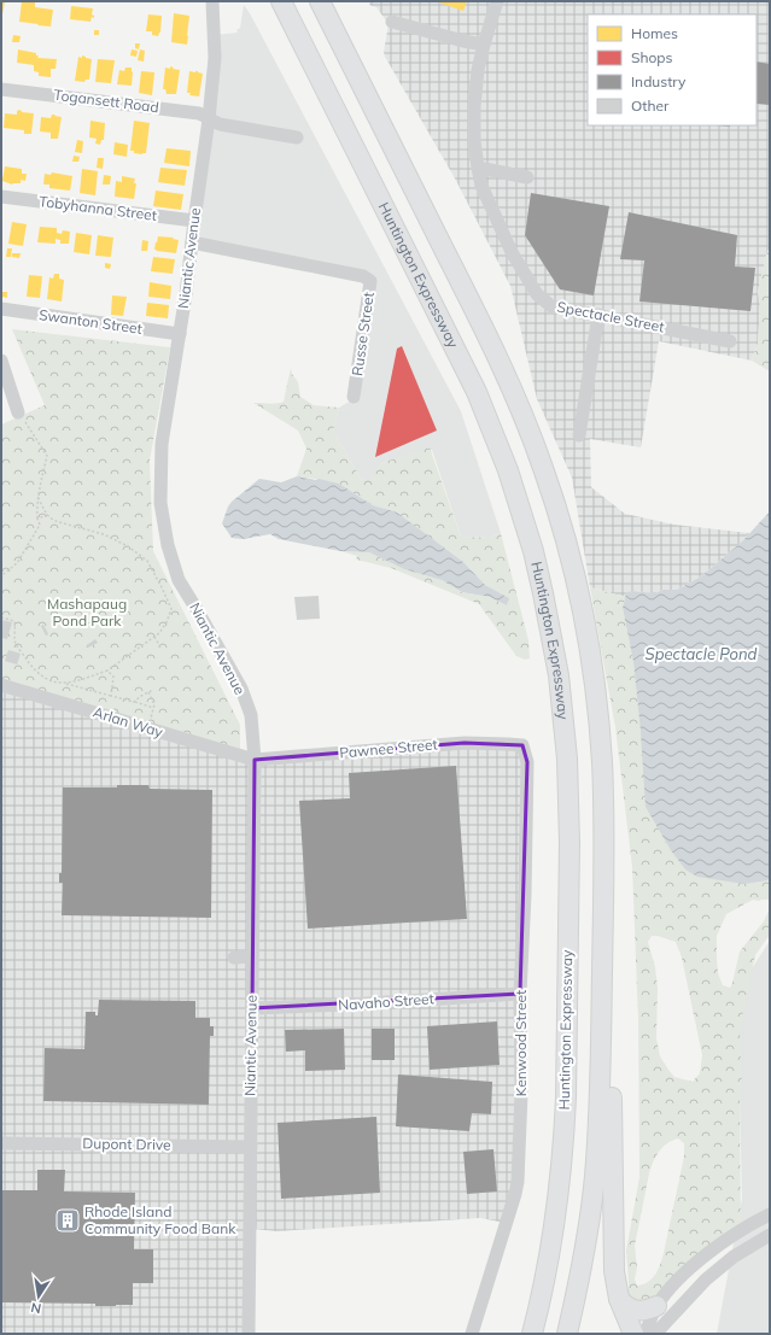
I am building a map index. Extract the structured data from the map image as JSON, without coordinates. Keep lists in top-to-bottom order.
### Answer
{
  "streets": {
    "highway": ["Huntington Expressway"],
    "street": [
      "Togansett Road",
      "Tobyhanna Street",
      "Niantic Avenue",
      "Spectacle Street",
      "Swanton Street",
      "Russe Street",
      "Arlan Way",
      "Pawnee Street",
      "Navaho Street",
      "Kenwood Street",
      "Dupont Drive"
    ]
  },
  "crossings": [
    ["Togansett Road", "Niantic Avenue"],
    ["Tobyhanna Street", "Niantic Avenue"],
    ["Niantic Avenue", "Swanton Street"],
    ["Niantic Avenue", "Russe Street"],
    ["Niantic Avenue", "Arlan Way"],
    ["Niantic Avenue", "Pawnee Street"],
    ["Niantic Avenue", "Navaho Street"],
    ["Niantic Avenue", "Dupont Drive"],
    ["Arlan Way", "Pawnee Street"],
    ["Pawnee Street", "Kenwood Street"],
    ["Navaho Street", "Kenwood Street"]
  ],
  "water": ["Spectacle Pond"],
  "parks": ["Mashapaug Pond Park"],
  "places": {
    "building": ["Rhode Island Community Food Bank"]
  },
  "legend": [
    "Homes",
    "Shops",
    "Industry",
    "Other"
  ],
  "north": "bottom"
}
